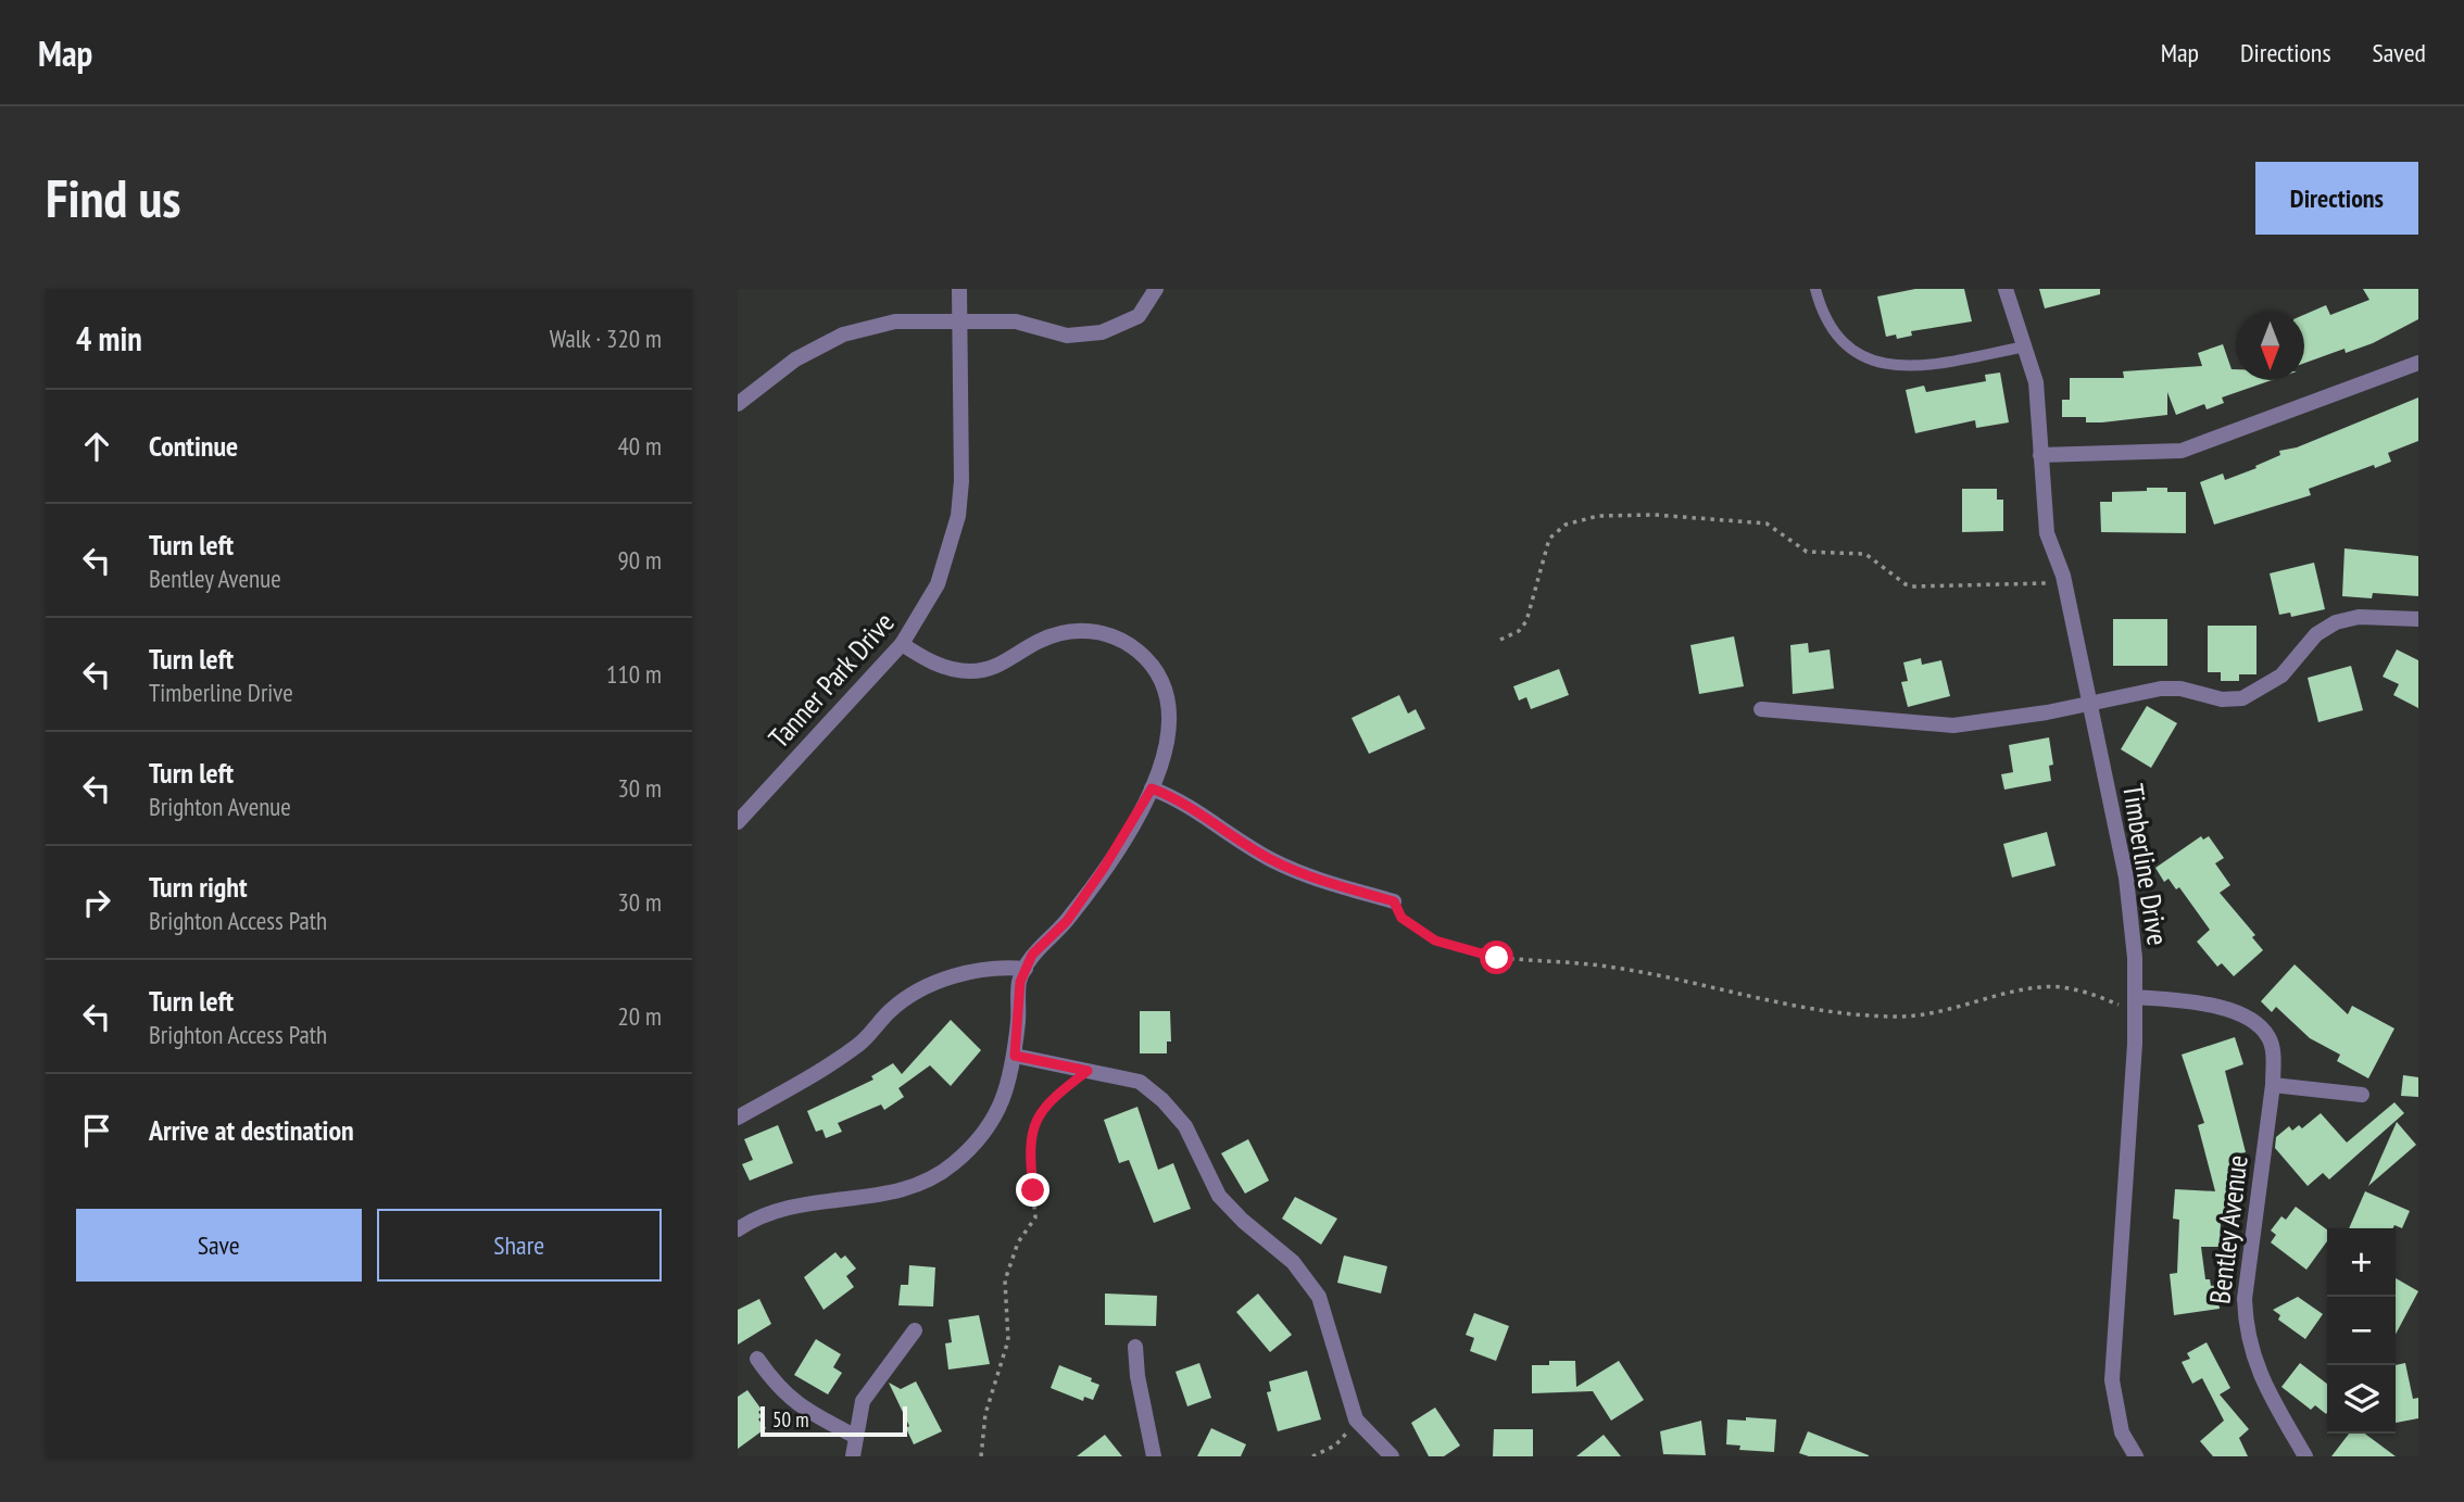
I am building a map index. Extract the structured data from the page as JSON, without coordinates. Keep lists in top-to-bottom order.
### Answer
{
  "streets": {
    "street": ["Tanner Park Drive", "Timberline Drive", "Bentley Avenue"]
  },
  "crossings": [
    ["Timberline Drive", "Bentley Avenue"]
  ],
  "scale_bar": "50 m",
  "north": "bottom",
  "page": {
    "header": "Map",
    "nav": ["Map", "Directions", "Saved"],
    "buttons": [
      "Directions",
      ["Save", "Share"]
    ],
    "title": "Find us",
    "heading": ["4 min", "Walk · 320 m"],
    "list": [
      ["Continue", "40 m"],
      ["Turn left", "Bentley Avenue", "90 m"],
      ["Turn left", "Timberline Drive", "110 m"],
      ["Turn left", "Brighton Avenue", "30 m"],
      ["Turn right", "Brighton Access Path", "30 m"],
      ["Turn left", "Brighton Access Path", "20 m"],
      "Arrive at destination"
    ],
    "map_buttons": ["+", "−"],
    "scale": "50 m"
  }
}
